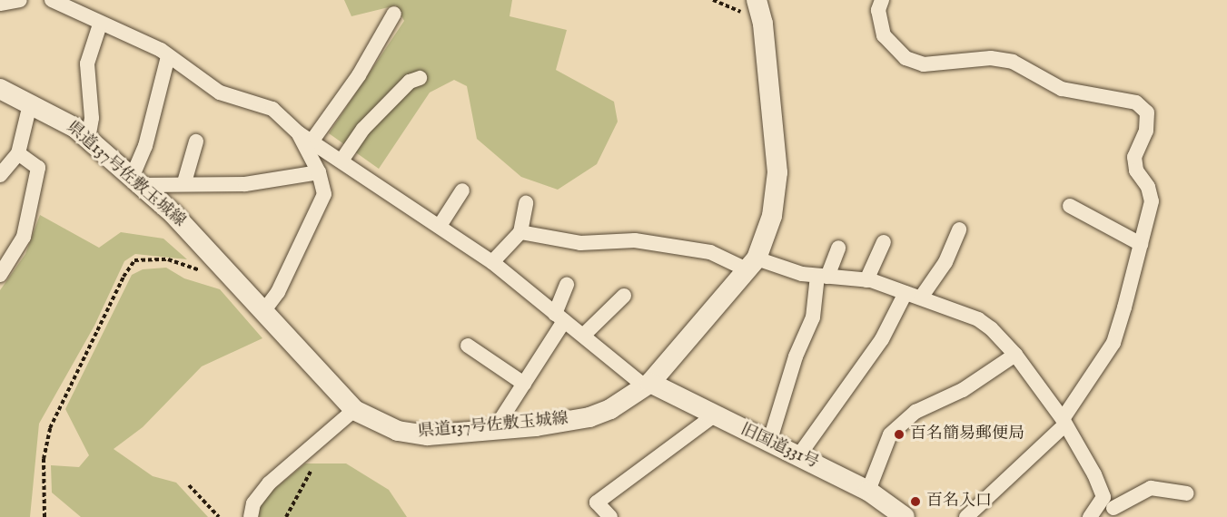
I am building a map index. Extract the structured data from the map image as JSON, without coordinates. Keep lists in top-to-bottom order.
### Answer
{
  "streets": {
    "main road": ["県道137号佐敷玉城線", "旧国道331号"]
  },
  "crossings": [
    ["県道137号佐敷玉城線", "旧国道331号"]
  ],
  "places": ["百名簡易郵便局", "百名入口"]
}
